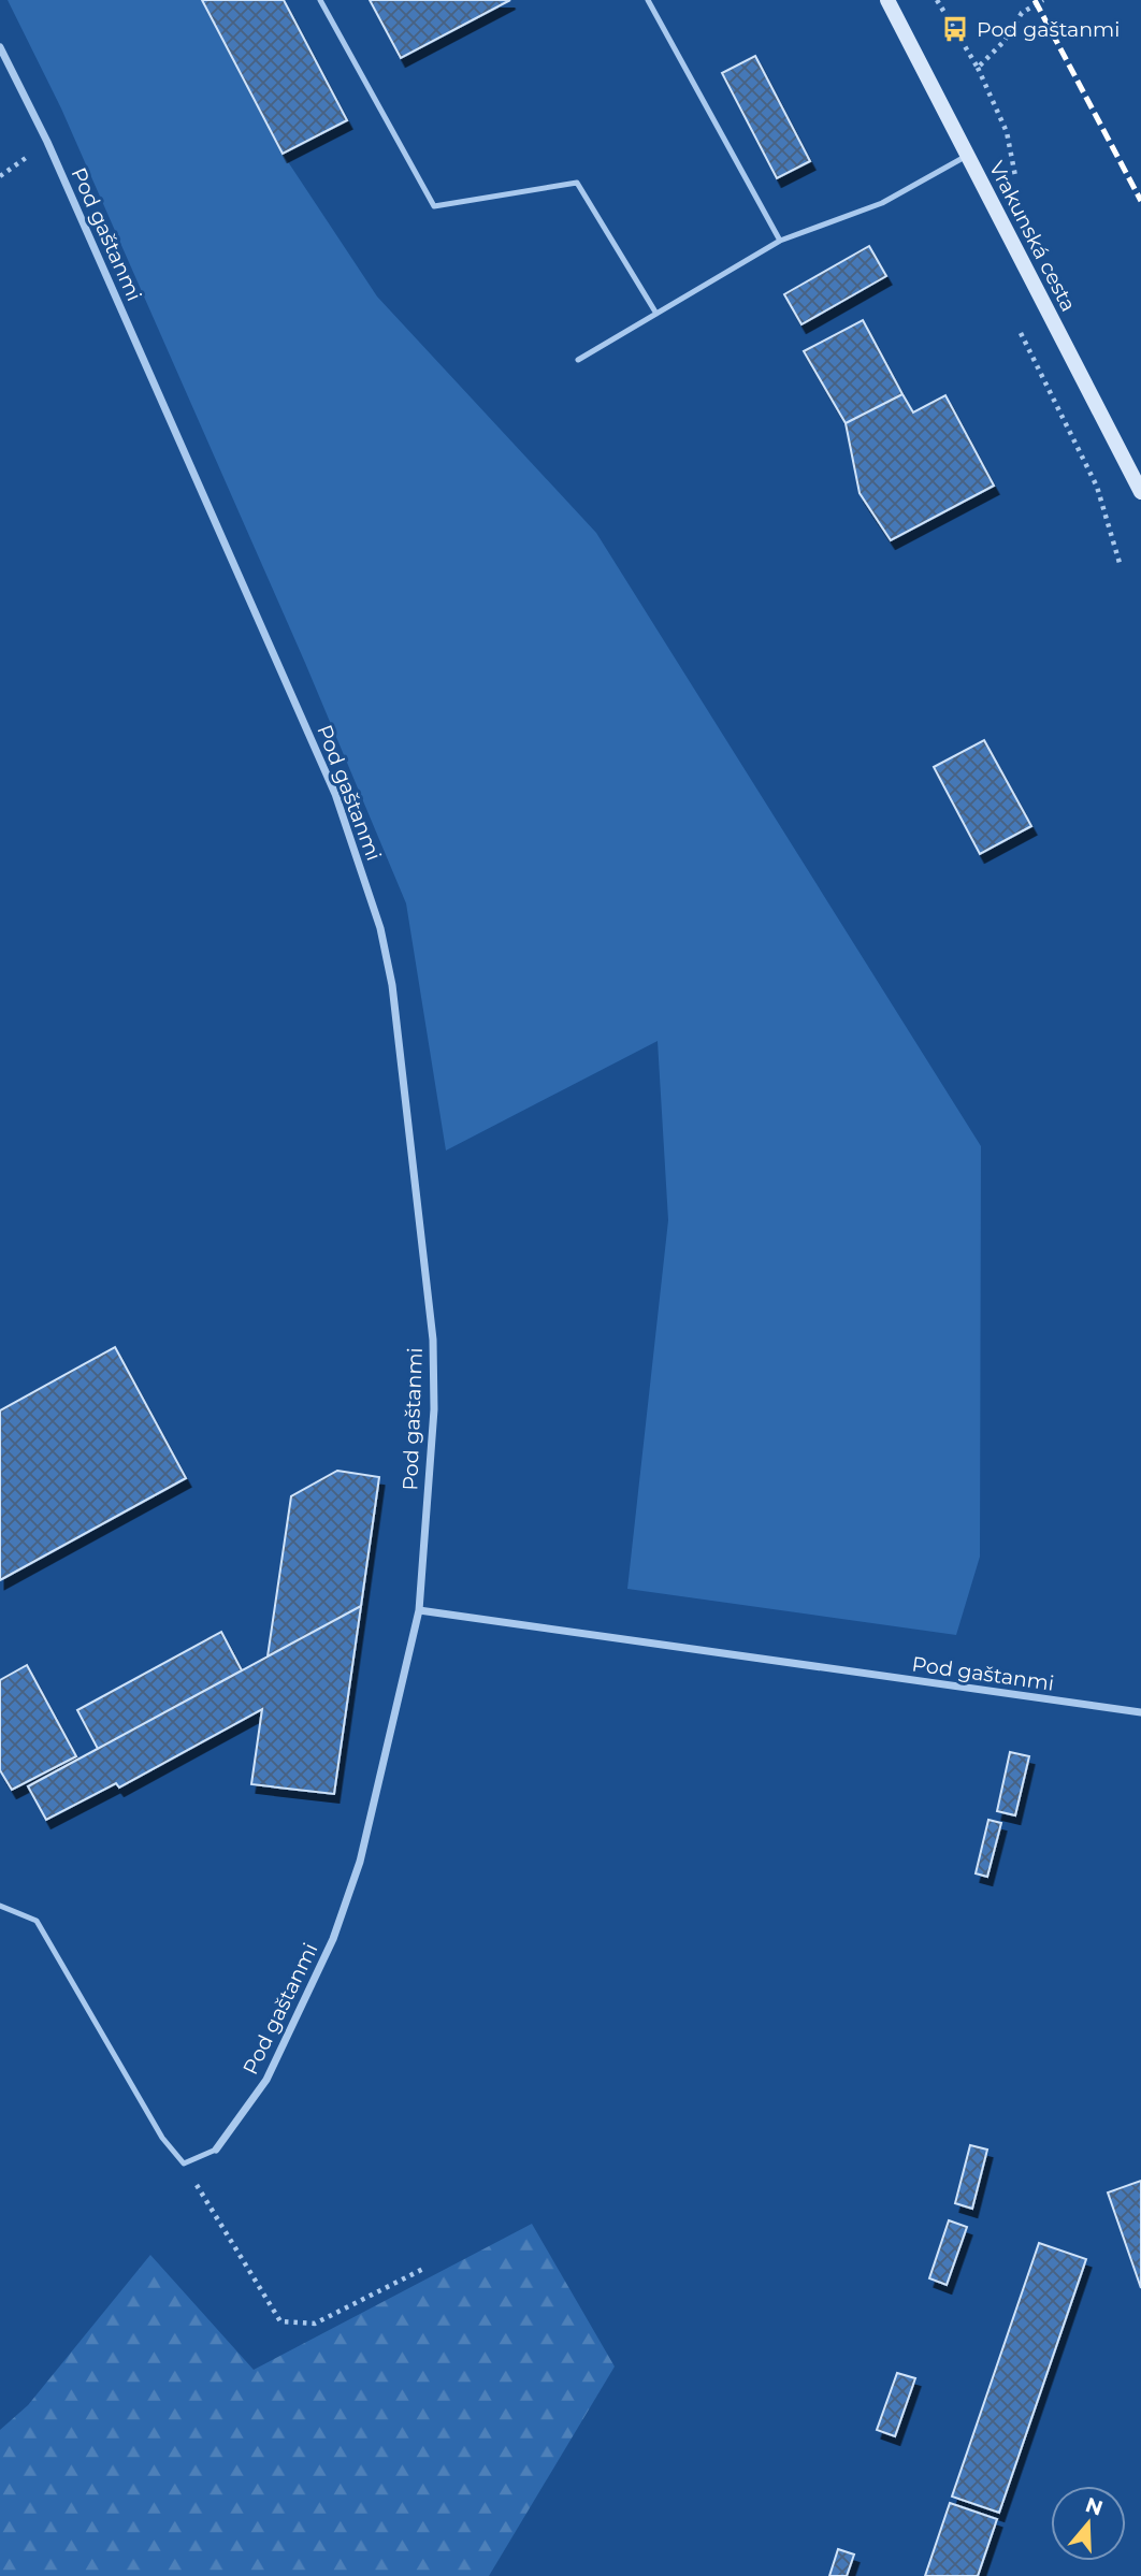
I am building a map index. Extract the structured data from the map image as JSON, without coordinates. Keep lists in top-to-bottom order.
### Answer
{
  "streets": {
    "main road": ["Vrakunská cesta"],
    "street": ["Pod gaštanmi"]
  },
  "places": {
    "bus stop": ["Pod gaštanmi"]
  },
  "north": "top"
}
